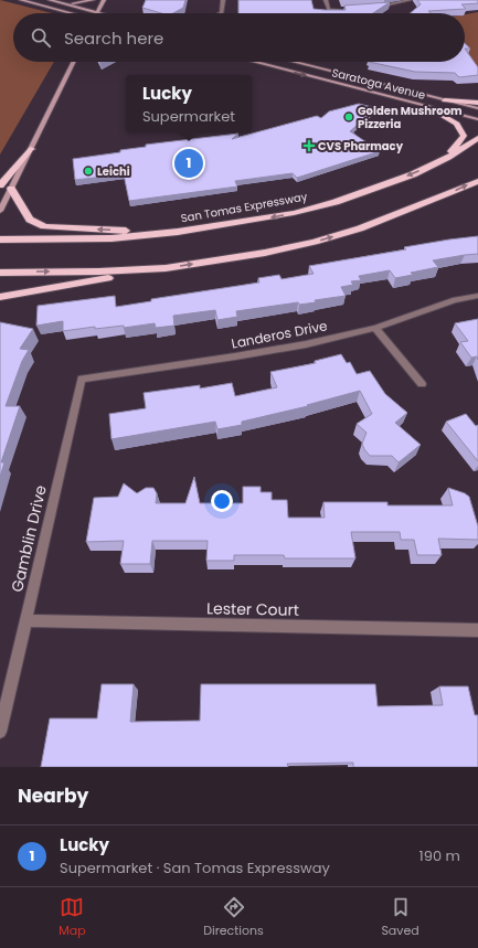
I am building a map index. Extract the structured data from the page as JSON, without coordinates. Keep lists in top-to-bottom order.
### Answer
{
  "streets": {
    "highway": ["San Tomas Expressway"],
    "main road": ["Saratoga Avenue"],
    "street": ["Landeros Drive", "Gamblin Drive", "Lester Court"]
  },
  "crossings": [
    ["Landeros Drive", "Gamblin Drive"],
    ["Gamblin Drive", "Lester Court"]
  ],
  "places": {
    "other": ["Golden Mushroom Pizzeria", "Leichi"],
    "health": ["CVS Pharmacy"]
  },
  "page": {
    "search": "Search here",
    "popup": ["Lucky", "Supermarket"],
    "pins": "1",
    "heading": "Nearby",
    "list": [
      {
        "mark": "1",
        "name": "Lucky",
        "note": "Supermarket · San Tomas Expressway",
        "value": "190 m"
      }
    ],
    "nav": ["Map", "Directions", "Saved"]
  }
}
